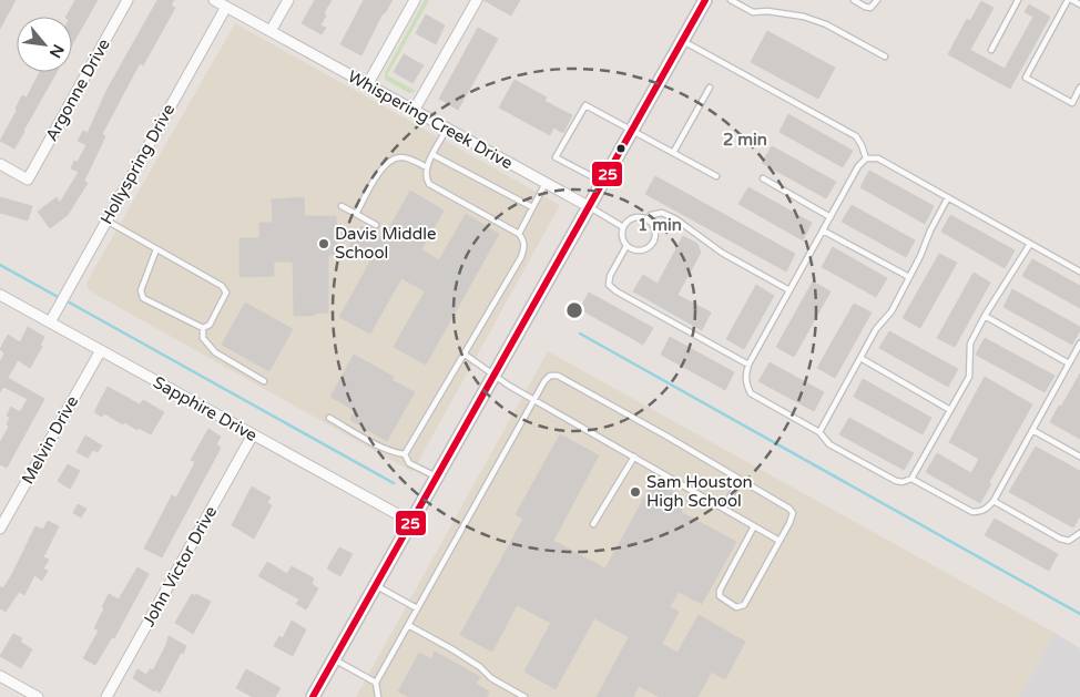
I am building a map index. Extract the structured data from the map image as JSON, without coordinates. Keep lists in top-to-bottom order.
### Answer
{
  "streets": {
    "street": [
      "Argonne Drive",
      "Whispering Creek Drive",
      "Hollyspring Drive",
      "Sapphire Drive",
      "Melvin Drive",
      "John Victor Drive"
    ]
  },
  "crossings": [
    ["Whispering Creek Drive", "Hollyspring Drive"],
    ["Hollyspring Drive", "Sapphire Drive"],
    ["Sapphire Drive", "Melvin Drive"],
    ["Sapphire Drive", "John Victor Drive"]
  ],
  "places": ["Davis Middle School", "Sam Houston High School"],
  "lines": ["transit line 25"],
  "north": "bottom right",
  "rings": ["2 min", "1 min"]
}
